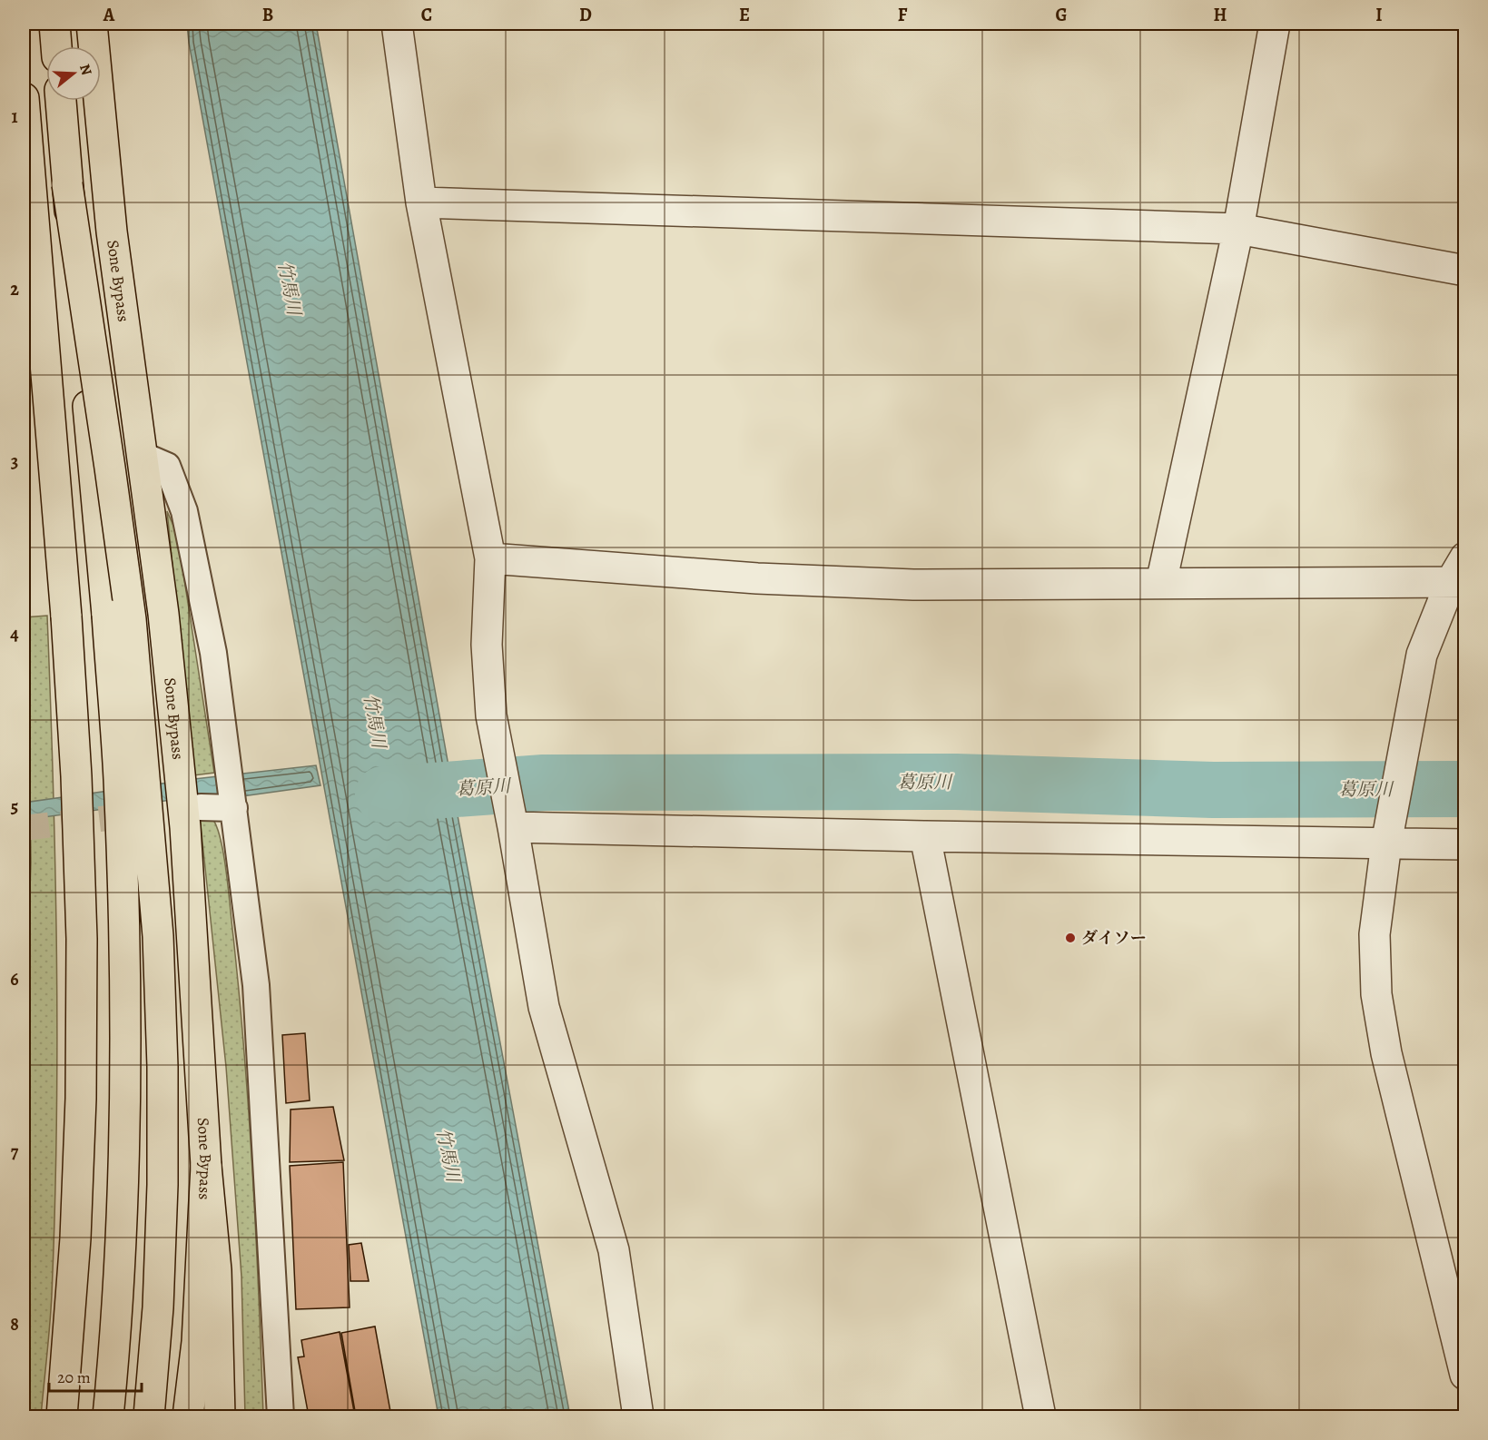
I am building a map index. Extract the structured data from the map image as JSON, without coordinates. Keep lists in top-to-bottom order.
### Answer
{
  "streets": {
    "highway": ["Sone Bypass"]
  },
  "water": ["竹馬川", "葛原川"],
  "places": ["ダイソー"],
  "scale_bar": "20 m",
  "north": "right",
  "grid": {
    "columns": [
      "A",
      "B",
      "C",
      "D",
      "E",
      "F",
      "G",
      "H",
      "I"
    ],
    "rows": [
      "1",
      "2",
      "3",
      "4",
      "5",
      "6",
      "7",
      "8"
    ]
  }
}
